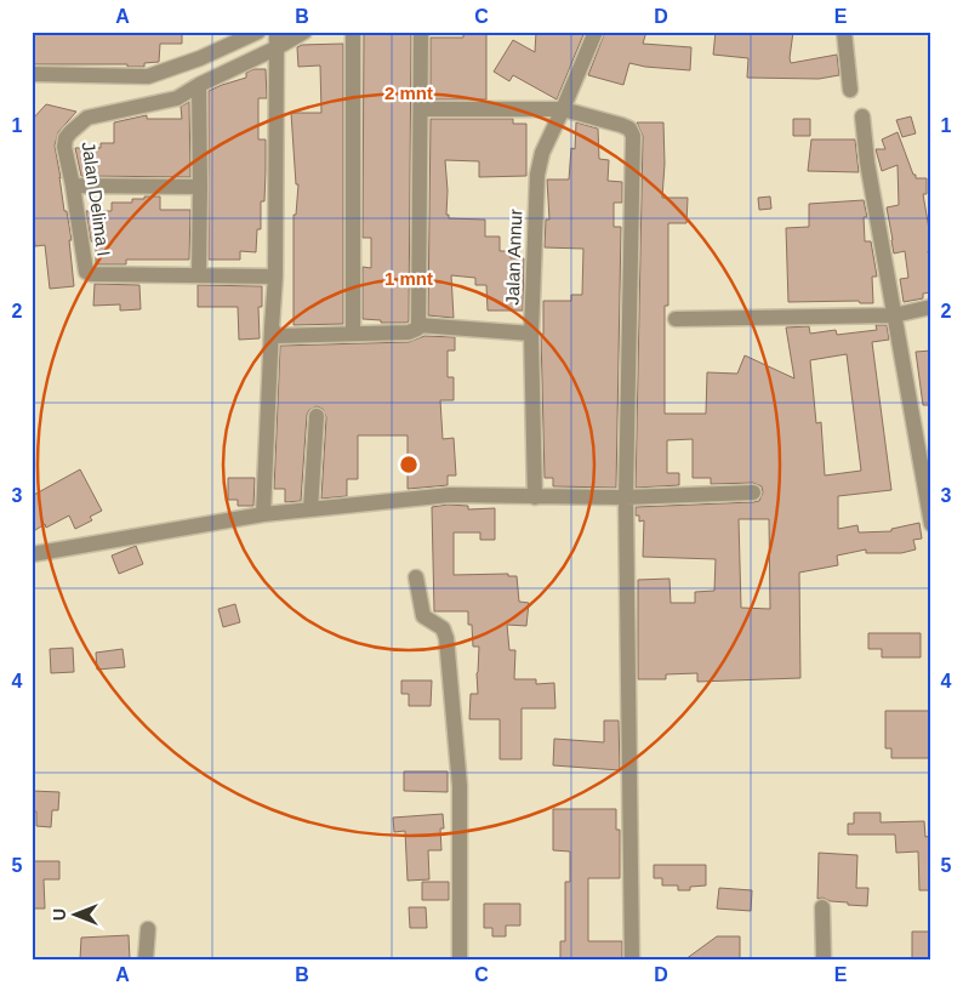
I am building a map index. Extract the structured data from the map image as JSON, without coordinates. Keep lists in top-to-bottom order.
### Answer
{
  "streets": {
    "street": ["Jalan Delima I", "Jalan Annur"]
  },
  "north": "left",
  "grid": {
    "columns": [
      "A",
      "B",
      "C",
      "D",
      "E"
    ],
    "rows": [
      "1",
      "2",
      "3",
      "4",
      "5"
    ]
  },
  "rings": ["2 mnt", "1 mnt"]
}
